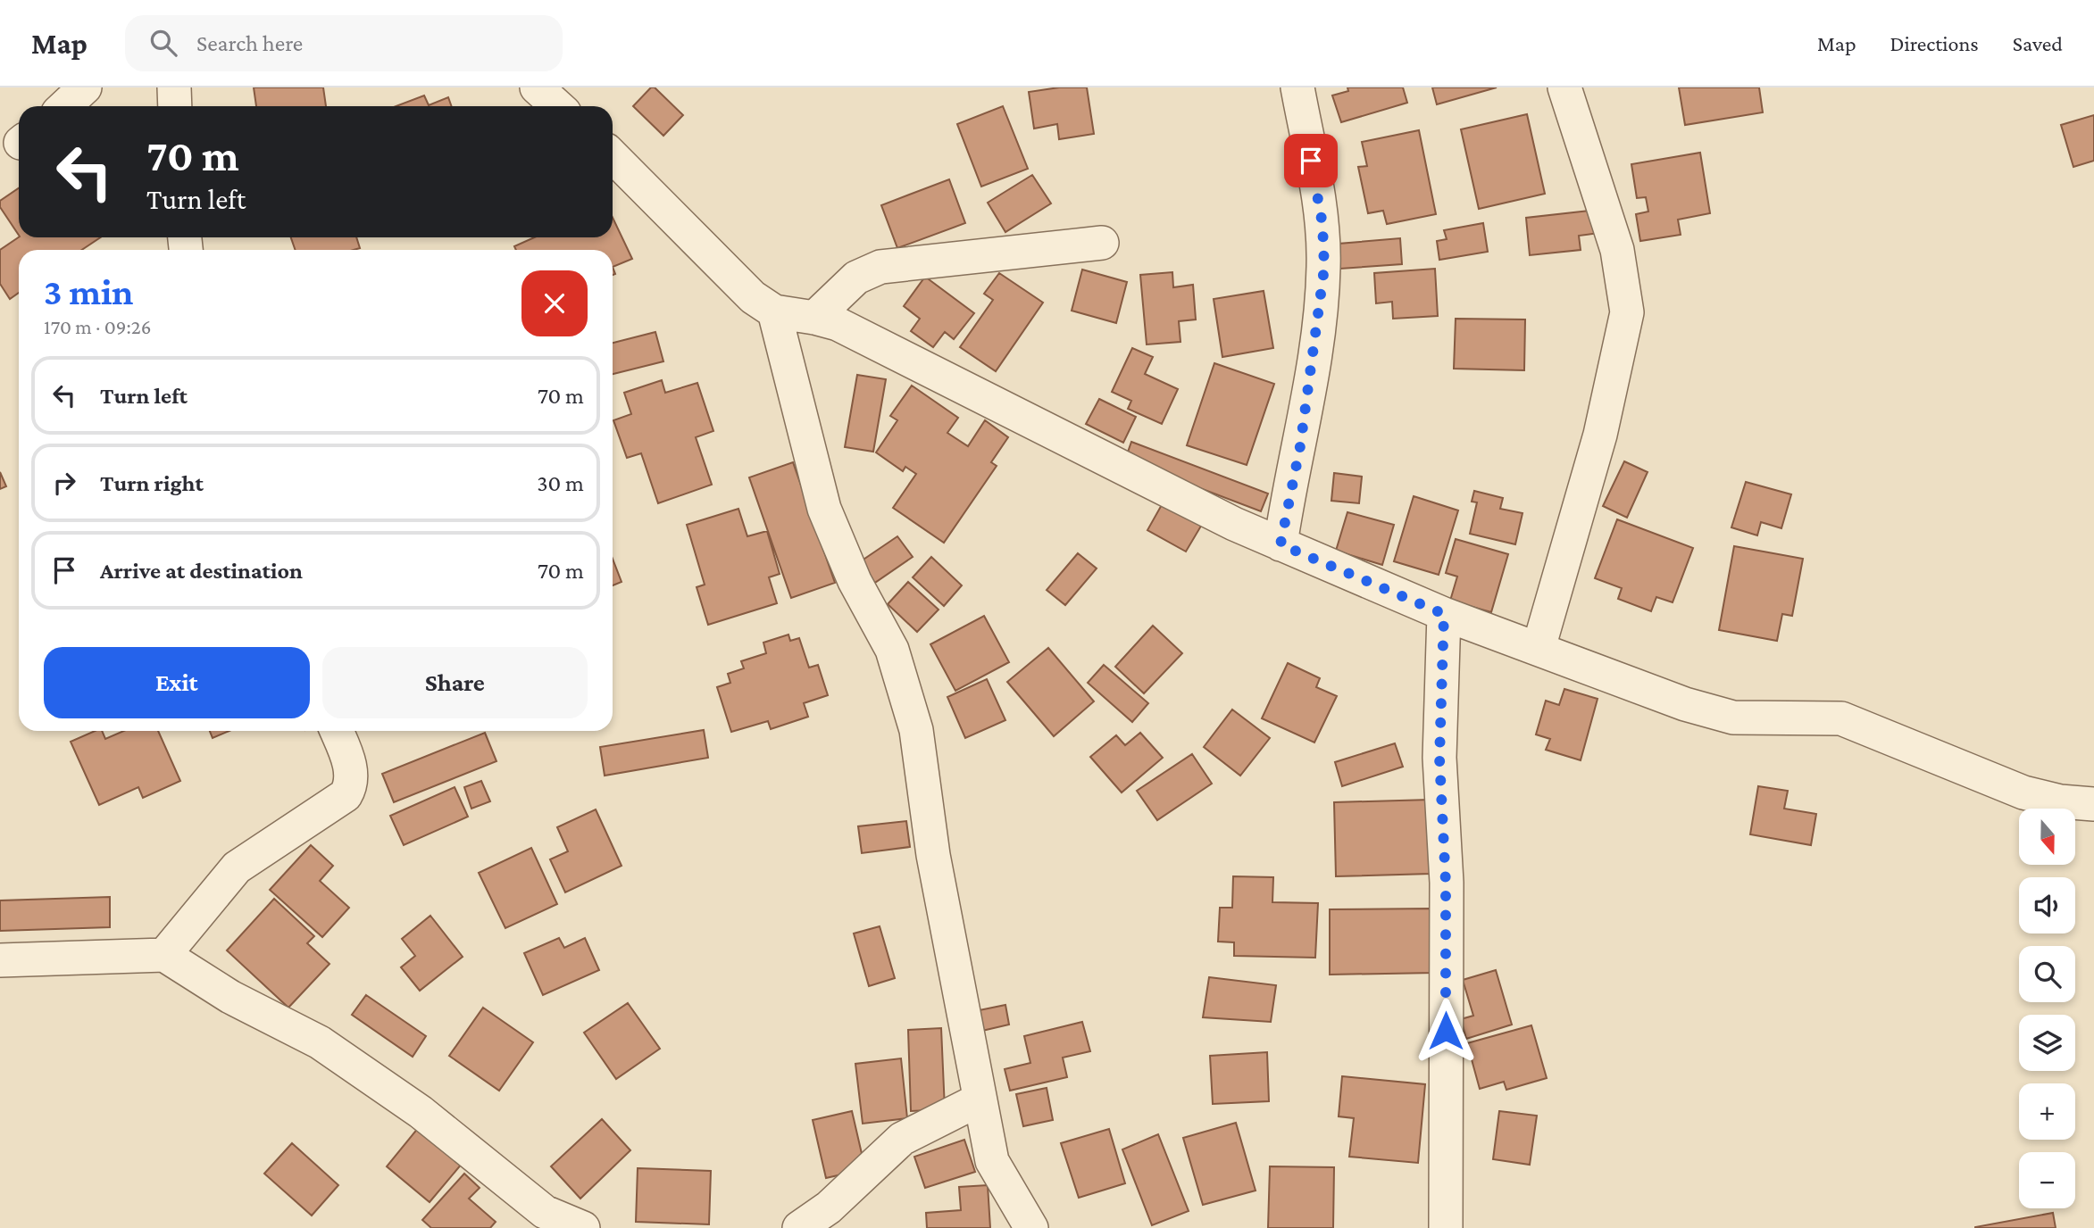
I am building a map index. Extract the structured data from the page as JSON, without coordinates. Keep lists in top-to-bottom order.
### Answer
{
  "north": "bottom",
  "page": {
    "header": "Map",
    "search": "Search here",
    "nav": ["Map", "Directions", "Saved"],
    "turn": ["70 m", "Turn left"],
    "heading": ["3 min", "170 m · 09:26"],
    "list": [
      {
        "name": "Turn left",
        "value": "70 m"
      },
      {
        "name": "Turn right",
        "value": "30 m"
      },
      {
        "name": "Arrive at destination",
        "value": "70 m"
      }
    ],
    "buttons": ["Exit", "Share"],
    "map_buttons": ["+", "−"]
  }
}
